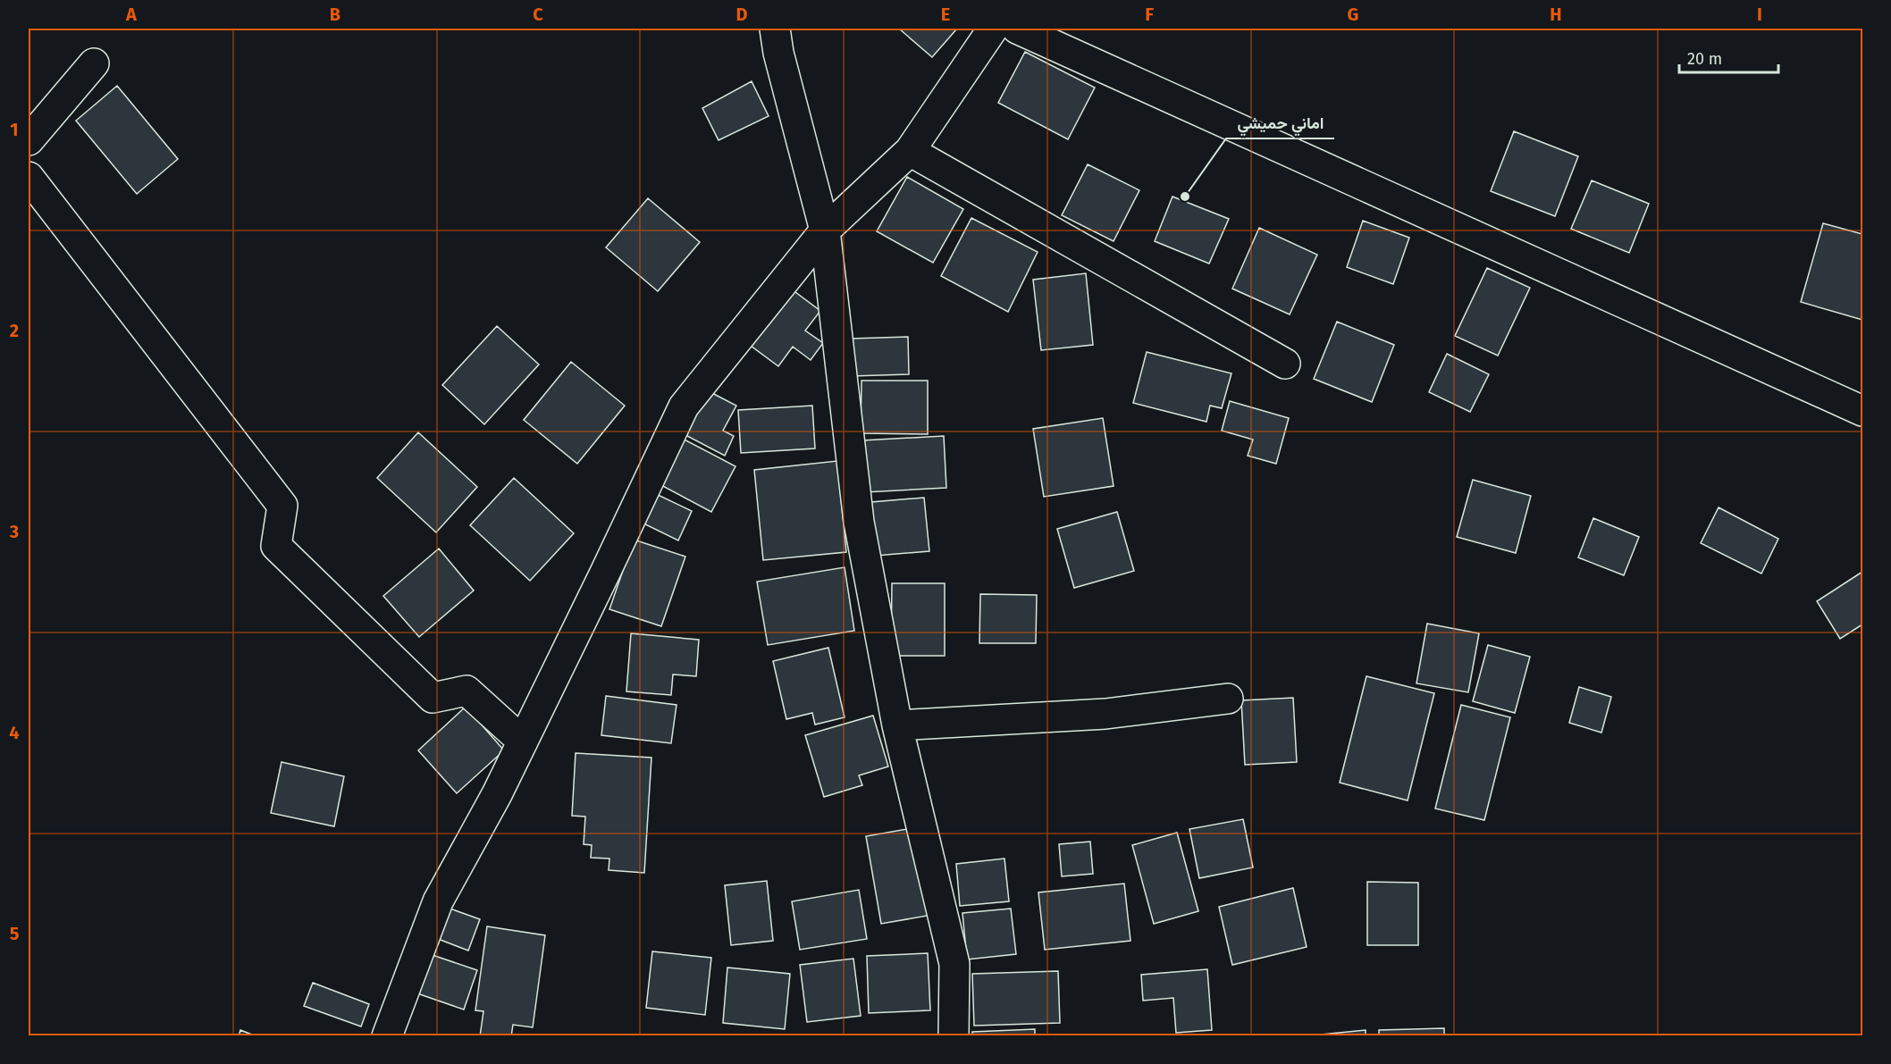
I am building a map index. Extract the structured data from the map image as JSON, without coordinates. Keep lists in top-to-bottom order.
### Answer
{
  "places": ["اماني حميشي"],
  "scale_bar": "20 m",
  "grid": {
    "columns": [
      "A",
      "B",
      "C",
      "D",
      "E",
      "F",
      "G",
      "H",
      "I"
    ],
    "rows": [
      "1",
      "2",
      "3",
      "4",
      "5"
    ]
  }
}
